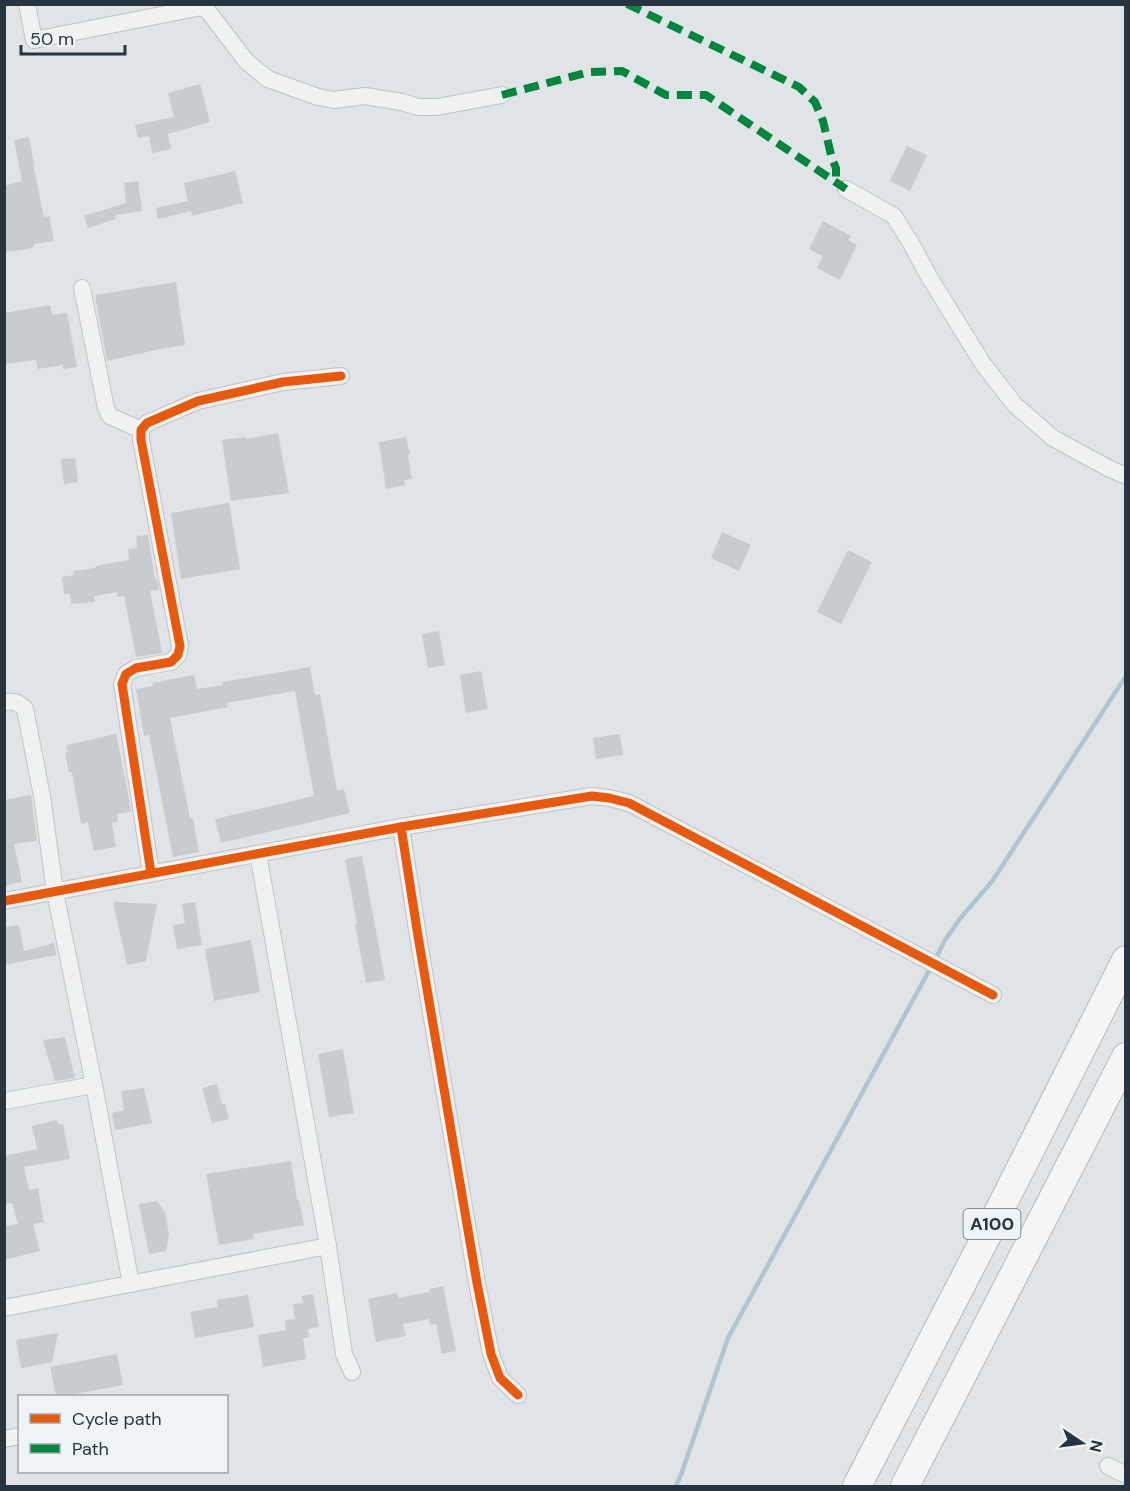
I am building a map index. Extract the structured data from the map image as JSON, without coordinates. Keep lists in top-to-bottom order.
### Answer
{
  "streets": {
    "highway": ["A100"]
  },
  "legend": ["Cycle path", "Path"],
  "scale_bar": "50 m",
  "north": "right"
}
